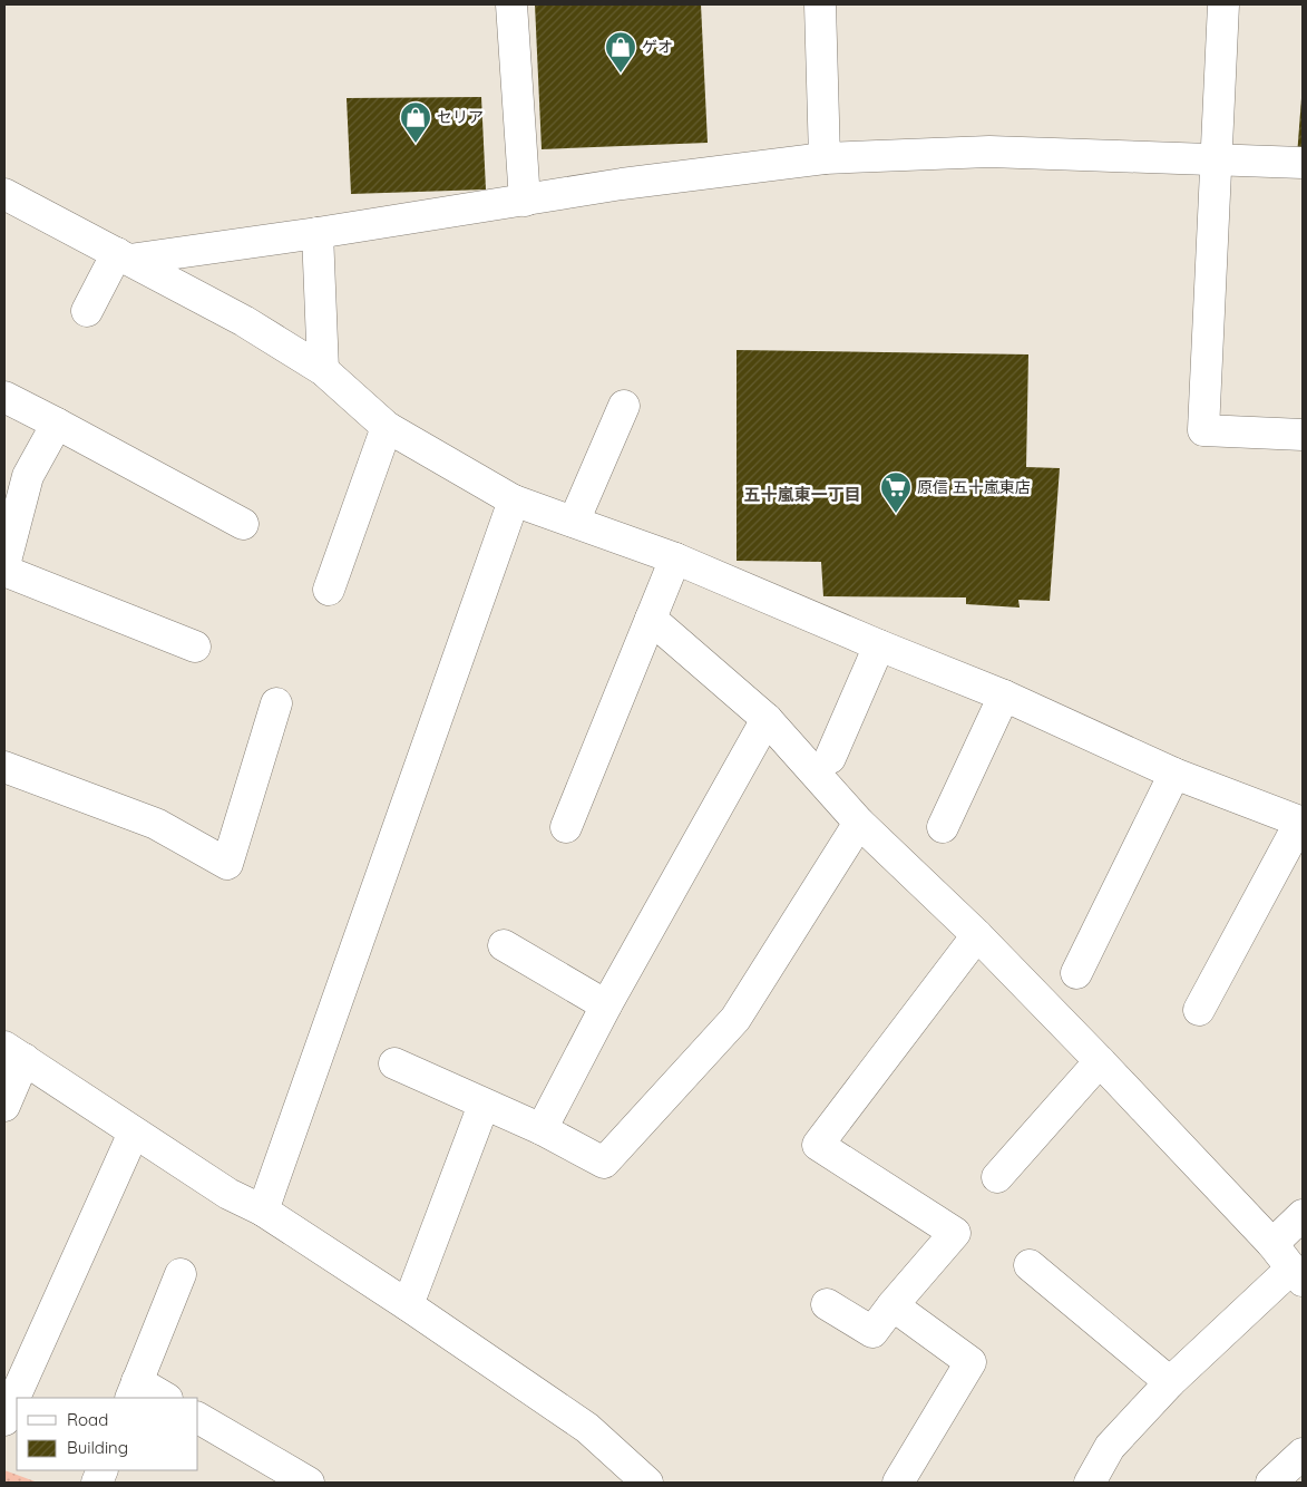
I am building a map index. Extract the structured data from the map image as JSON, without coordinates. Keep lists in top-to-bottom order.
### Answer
{
  "districts": ["五十嵐東一丁目"],
  "places": {
    "shop": ["ゲオ", "セリア"],
    "supermarket": ["原信 五十嵐東店"]
  },
  "legend": ["Road", "Building"]
}
